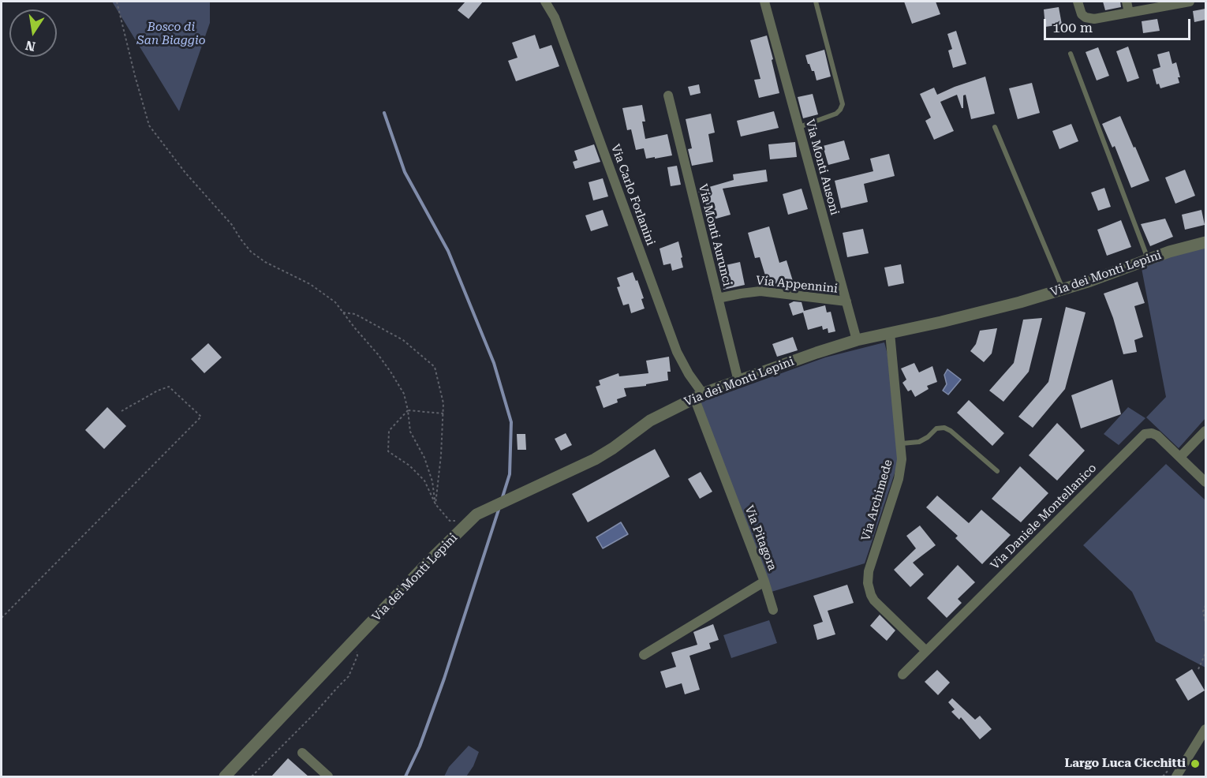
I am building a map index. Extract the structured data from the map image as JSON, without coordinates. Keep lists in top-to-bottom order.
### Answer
{
  "streets": {
    "street": [
      "Via Monti Ausoni",
      "Via Carlo Forlanini",
      "Via Monti Aurunci",
      "Via dei Monti Lepini",
      "Via Appennini",
      "Via Archimede",
      "Via Daniele Montellanico",
      "Via Pitagora"
    ]
  },
  "crossings": [
    ["Via Monti Ausoni", "Via dei Monti Lepini"],
    ["Via Monti Ausoni", "Via Appennini"],
    ["Via Carlo Forlanini", "Via dei Monti Lepini"],
    ["Via Carlo Forlanini", "Via Pitagora"],
    ["Via Monti Aurunci", "Via dei Monti Lepini"],
    ["Via Monti Aurunci", "Via Appennini"],
    ["Via dei Monti Lepini", "Via Archimede"],
    ["Via dei Monti Lepini", "Via Pitagora"],
    ["Via Archimede", "Via Daniele Montellanico"]
  ],
  "parks": ["Bosco di San Biaggio"],
  "places": ["Largo Luca Cicchitti"],
  "scale_bar": "100 m",
  "north": "bottom"
}
